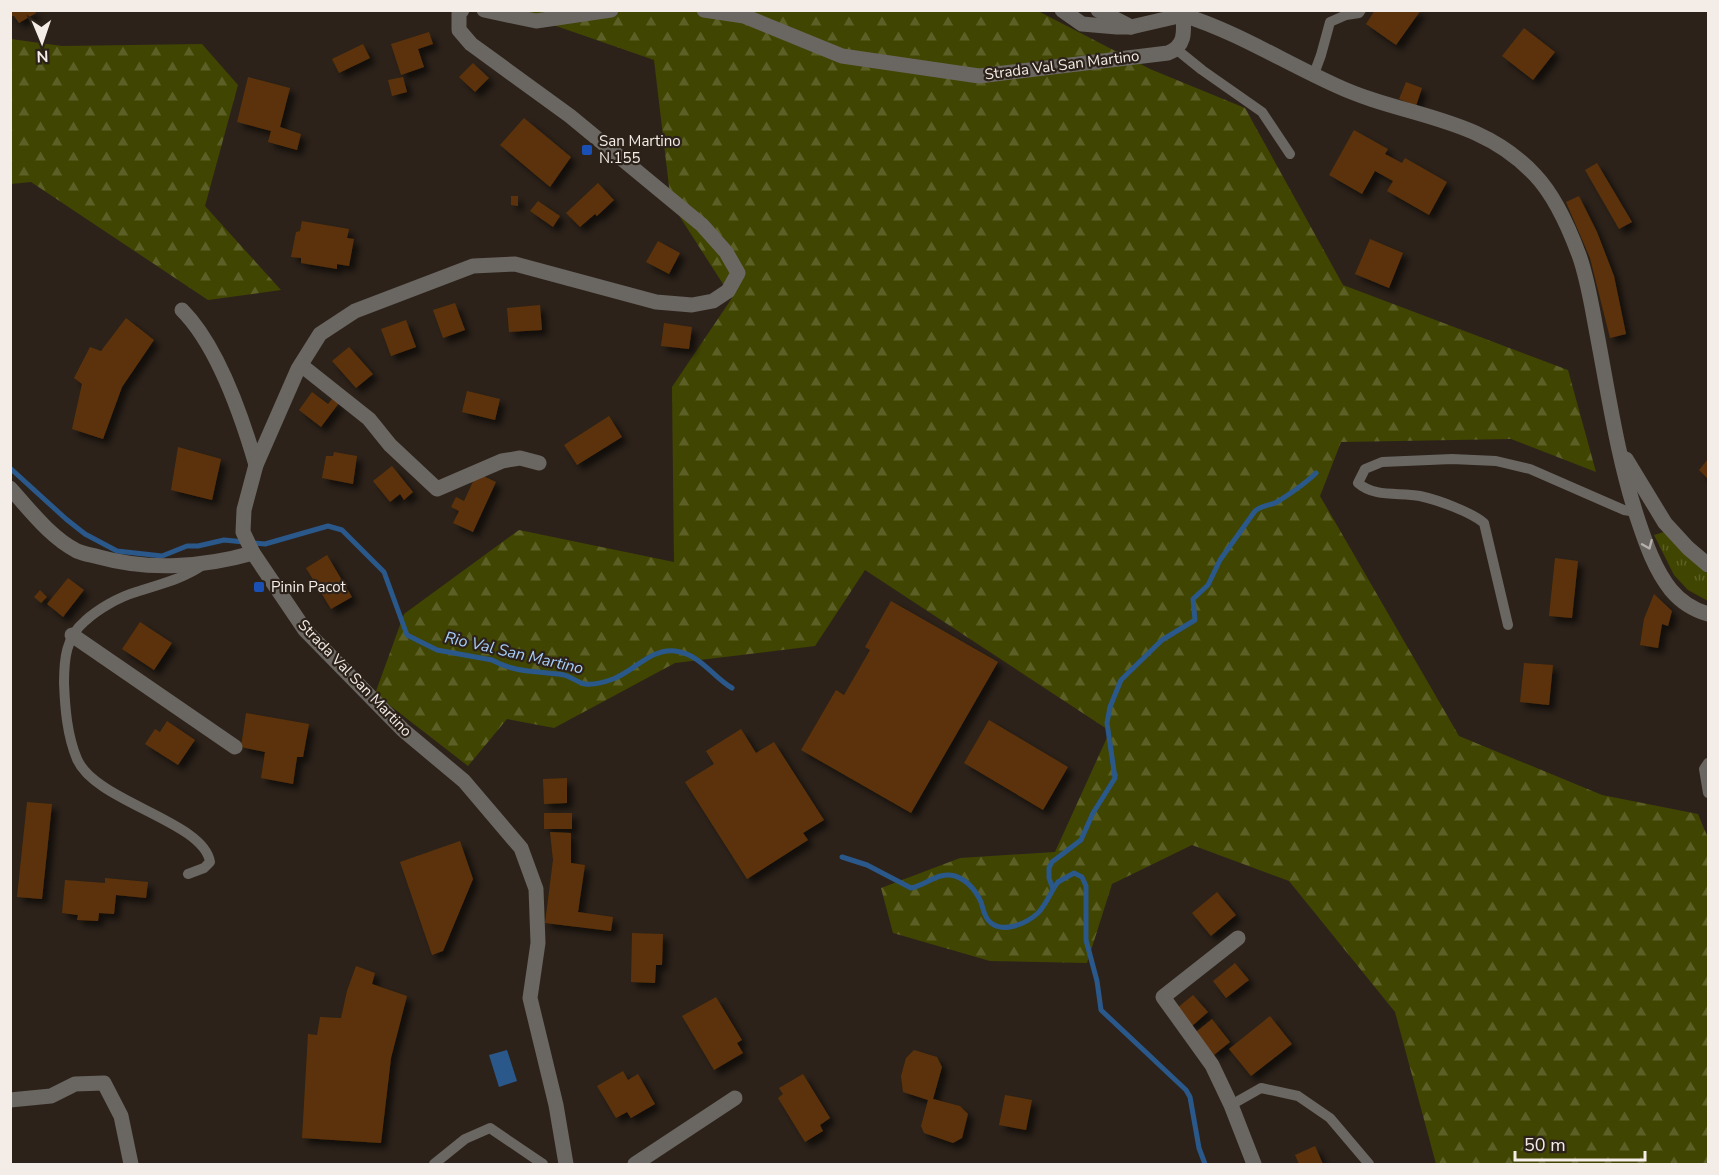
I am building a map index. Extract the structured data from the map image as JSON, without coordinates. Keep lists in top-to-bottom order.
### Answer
{
  "streets": {
    "street": ["Strada Val San Martino"]
  },
  "water": ["Rio Val San Martino"],
  "places": {
    "transit": ["San Martino N.155", "Pinin Pacot"]
  },
  "scale_bar": "50 m",
  "north": "bottom"
}
